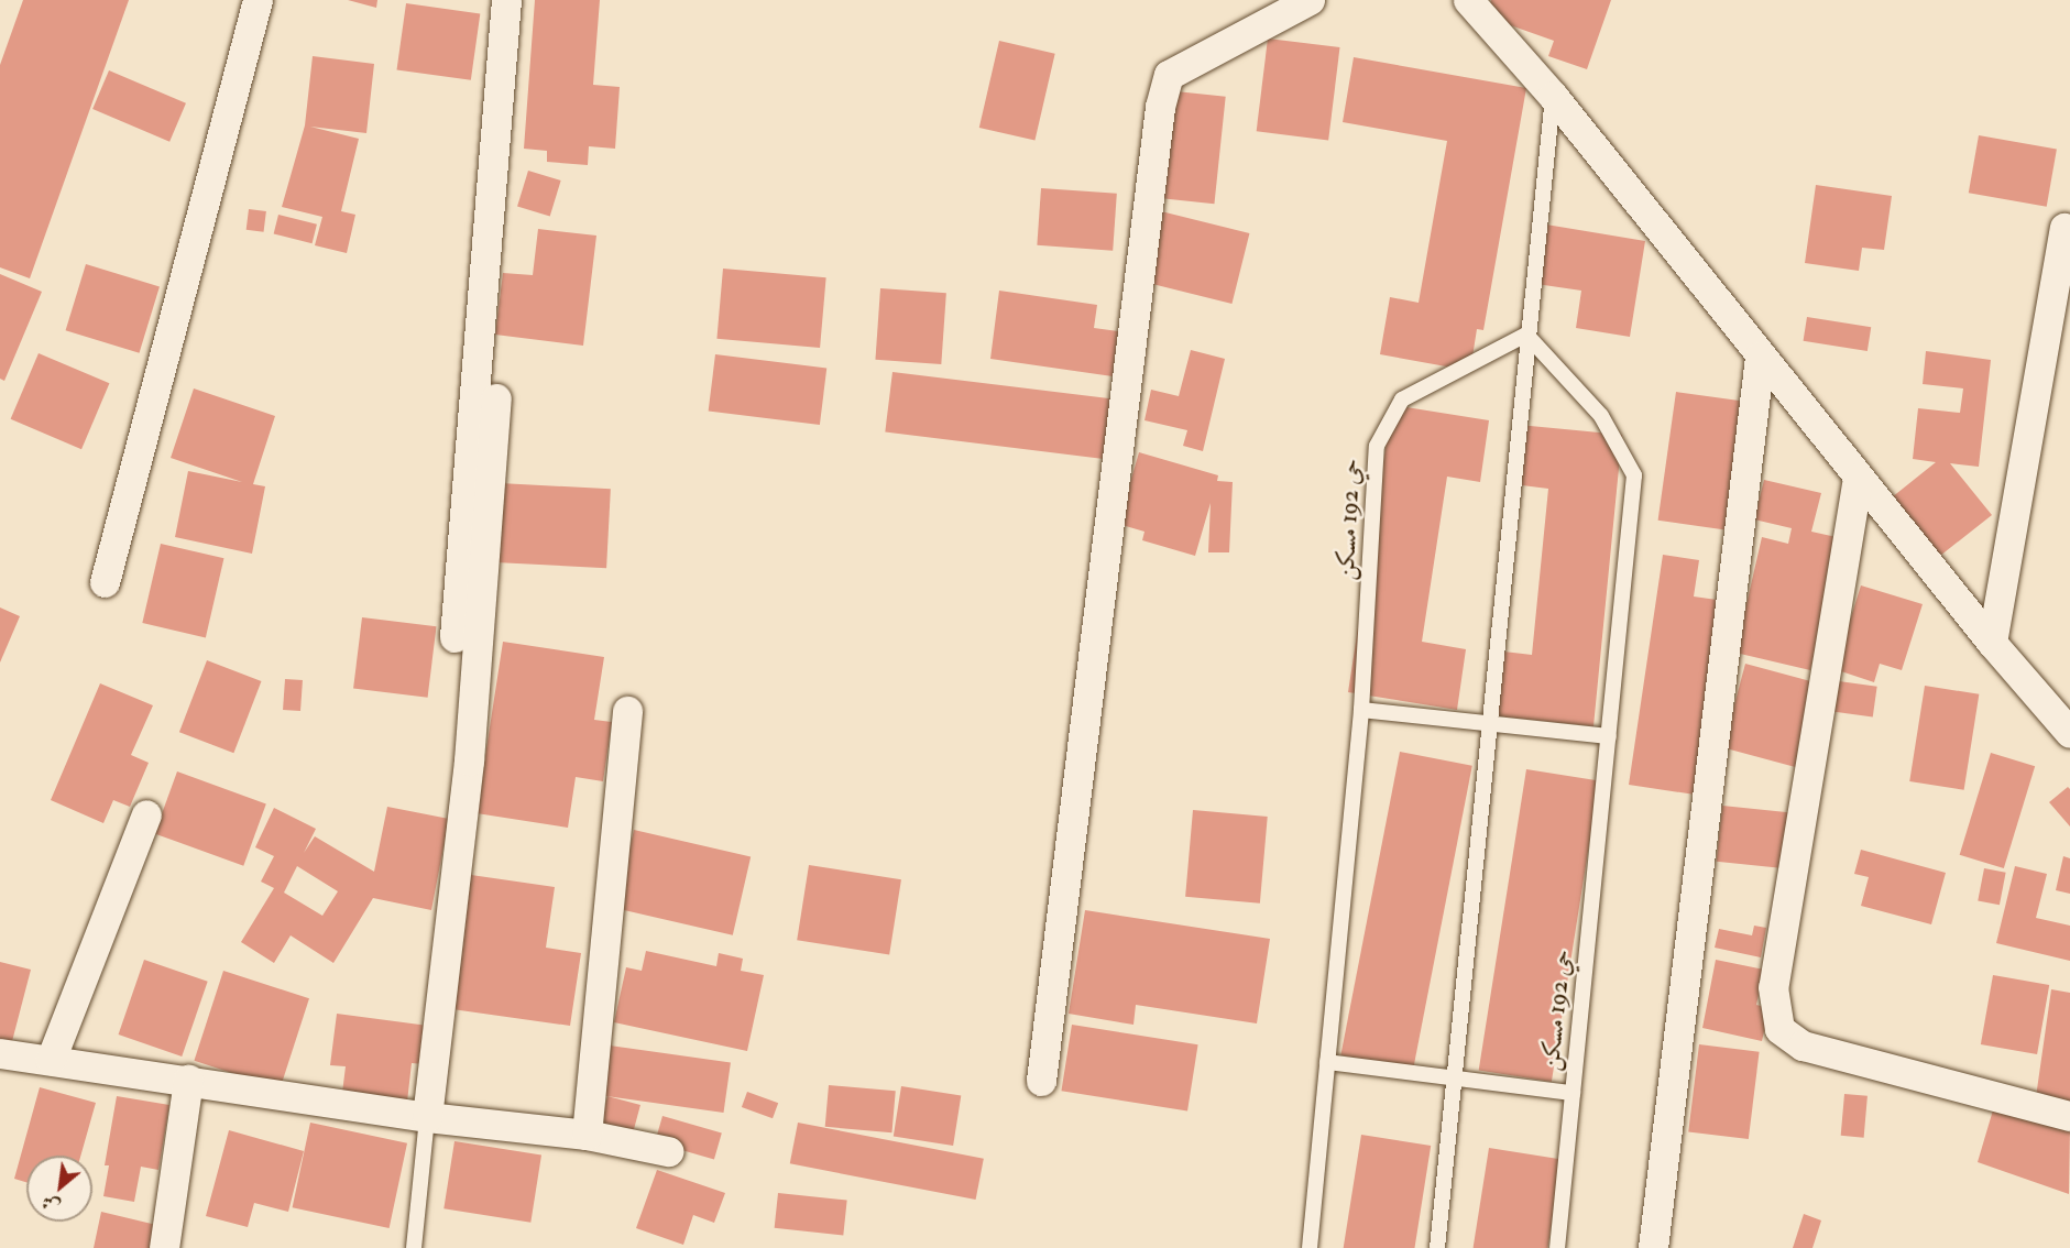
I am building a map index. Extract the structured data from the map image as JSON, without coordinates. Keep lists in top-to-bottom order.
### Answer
{
  "streets": {
    "lane": ["حي 192 مسكن"]
  },
  "north": "bottom left"
}
